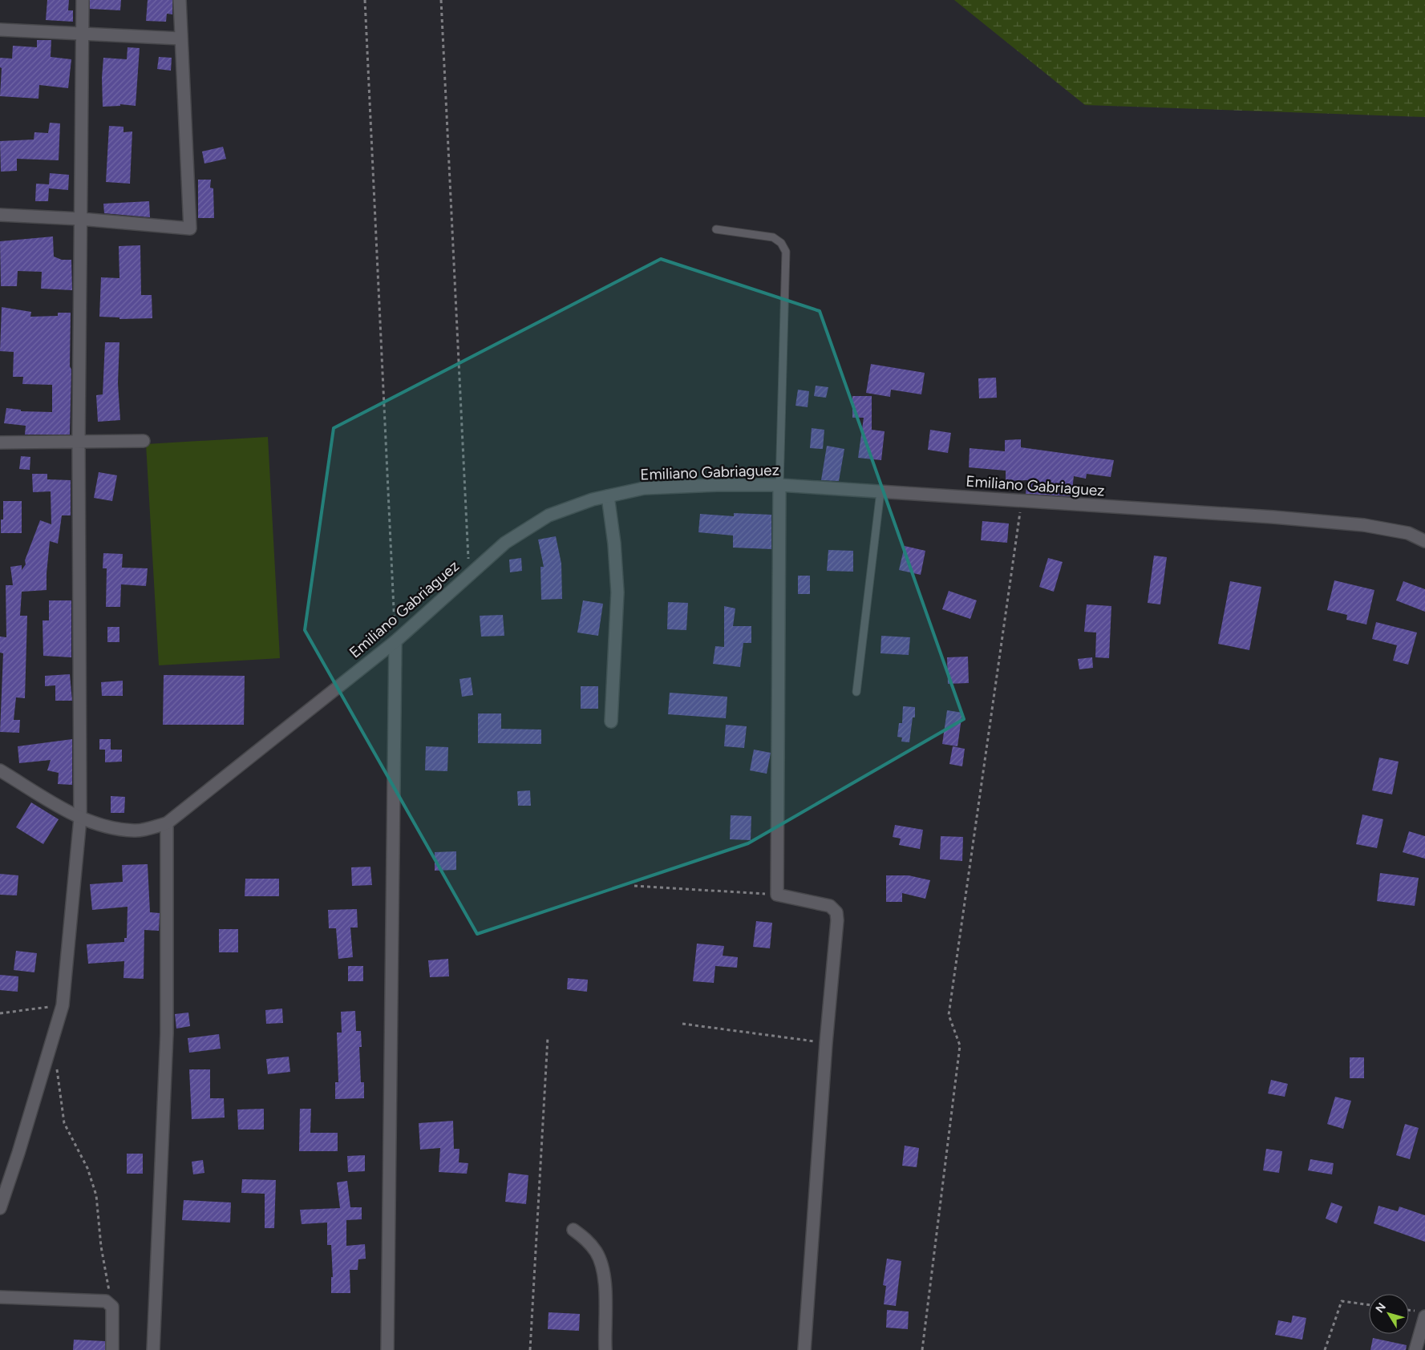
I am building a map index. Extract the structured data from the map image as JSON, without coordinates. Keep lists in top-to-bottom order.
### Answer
{
  "streets": {
    "street": ["Emiliano Gabriaguez"]
  },
  "north": "top left"
}
